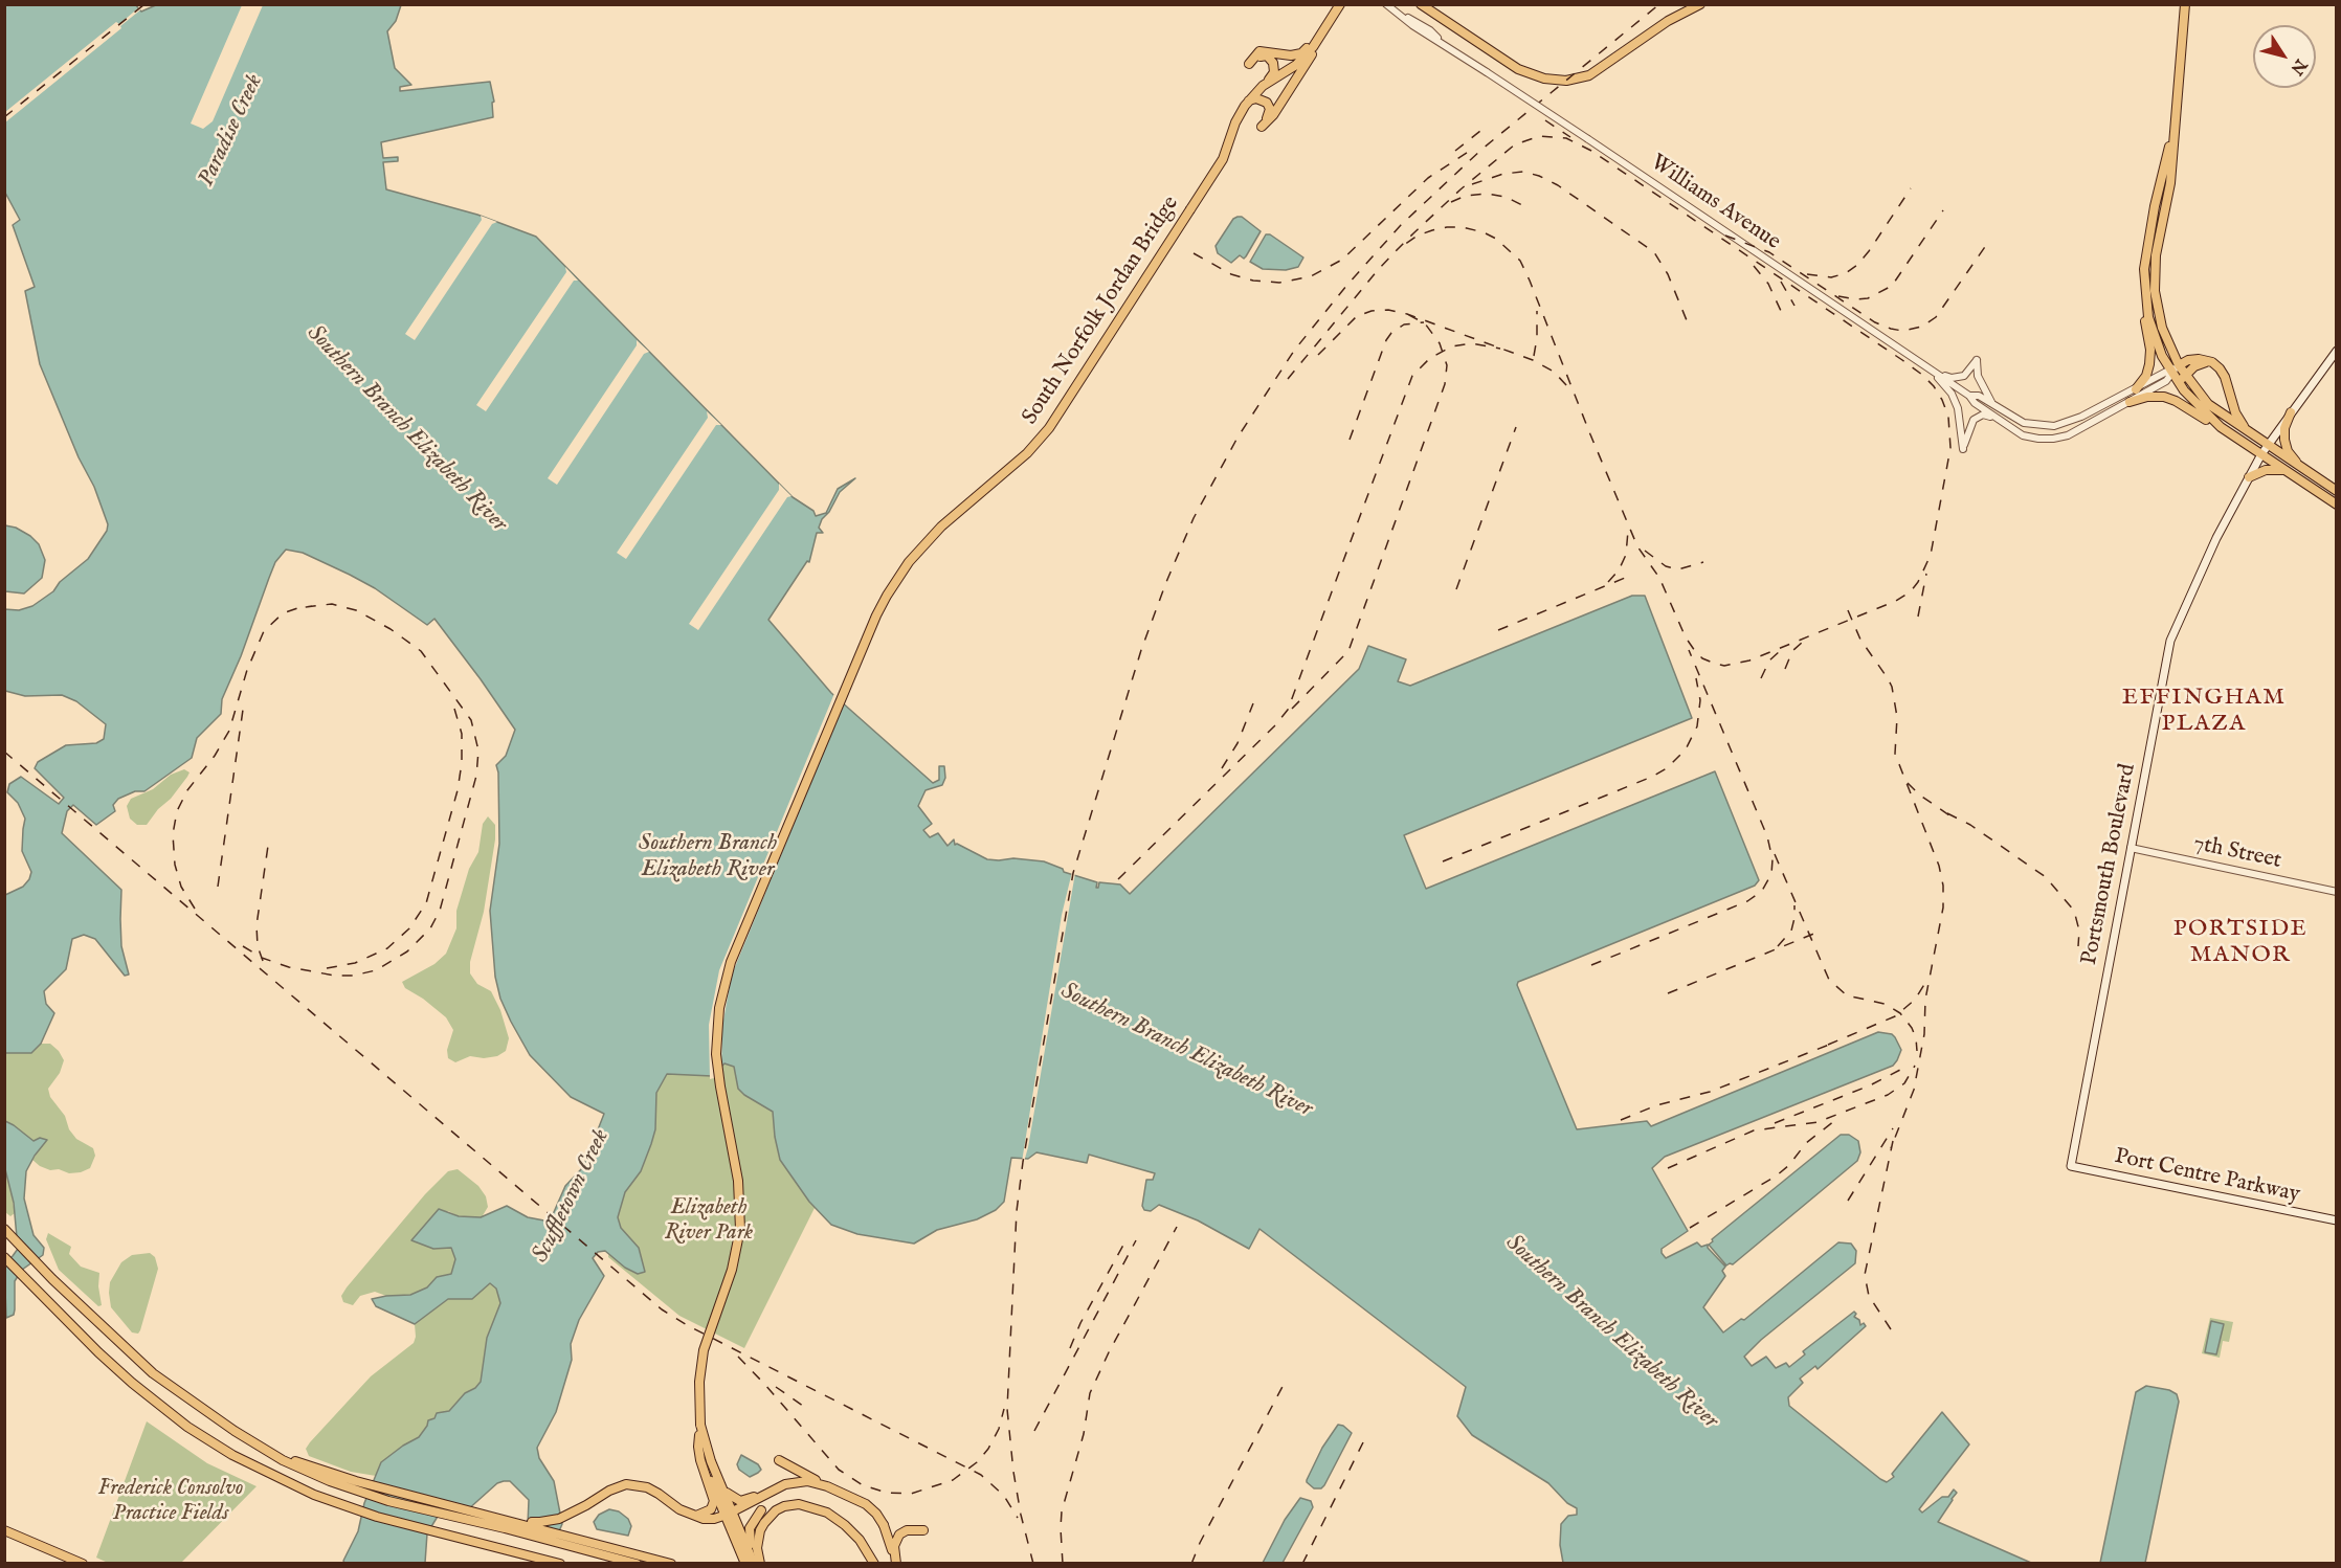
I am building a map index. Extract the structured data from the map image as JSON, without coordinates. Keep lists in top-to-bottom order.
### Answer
{
  "streets": {
    "main road": ["South Norfolk Jordan Bridge", "Portsmouth Boulevard", "Port Centre Parkway"],
    "street": ["Williams Avenue", "7th Street"]
  },
  "crossings": [
    ["7th Street", "Portsmouth Boulevard"],
    ["Portsmouth Boulevard", "Port Centre Parkway"]
  ],
  "districts": ["EFFINGHAM PLAZA", "PORTSIDE MANOR"],
  "water": ["Paradise Creek", "Southern Branch Elizabeth River", "Scuffletown Creek"],
  "parks": ["Elizabeth River Park", "Frederick Consolvo Practice Fields"],
  "north": "bottom right"
}
